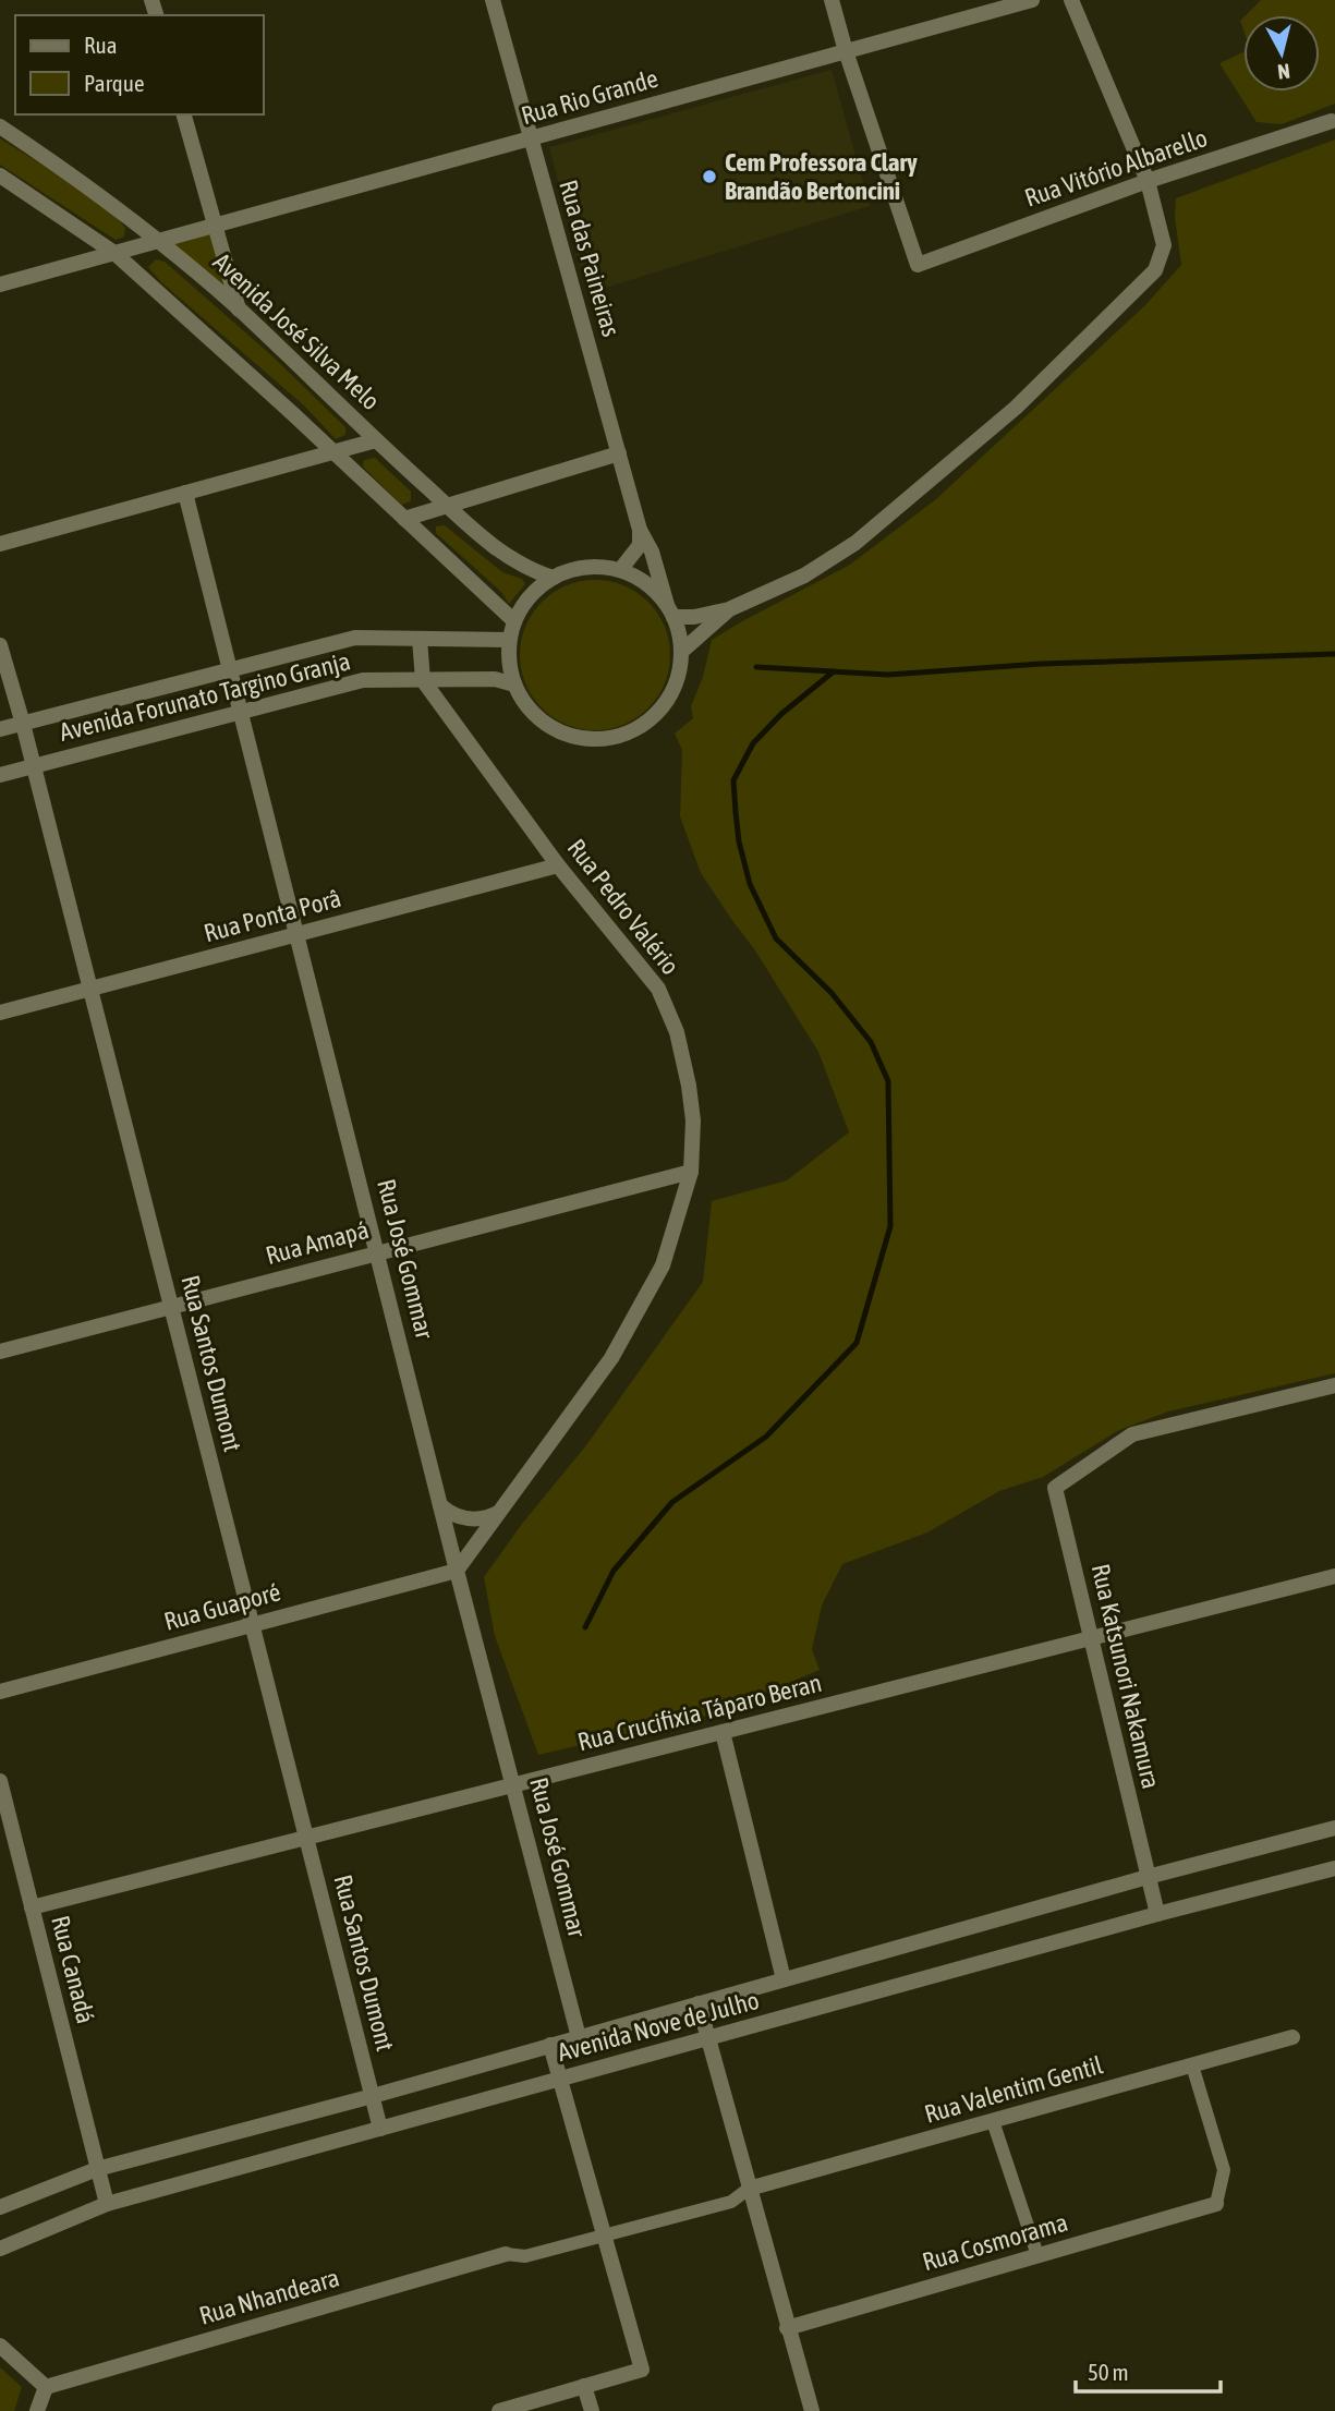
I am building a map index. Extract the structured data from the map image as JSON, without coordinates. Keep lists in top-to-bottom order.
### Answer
{
  "streets": {
    "street": [
      "Rua Rio Grande",
      "Rua Vitório Albarello",
      "Rua das Paineiras",
      "Avenida José Silva Melo",
      "Avenida Forunato Targino Granja",
      "Rua Pedro Valério",
      "Rua Ponta Porâ",
      "Rua Amapá",
      "Rua José Gommar",
      "Rua Santos Dumont",
      "Rua Guaporé",
      "Rua Katsunori Nakamura",
      "Rua Crucifixia Táparo Beran",
      "Rua Canadá",
      "Avenida Nove de Julho",
      "Rua Valentim Gentil",
      "Rua Cosmorama",
      "Rua Nhandeara"
    ]
  },
  "crossings": [
    ["Rua Rio Grande", "Rua Vitório Albarello"],
    ["Rua Rio Grande", "Rua das Paineiras"],
    ["Rua Rio Grande", "Avenida José Silva Melo"],
    ["Rua das Paineiras", "Avenida José Silva Melo"],
    ["Rua das Paineiras", "Avenida Forunato Targino Granja"],
    ["Avenida José Silva Melo", "Avenida Forunato Targino Granja"],
    ["Avenida Forunato Targino Granja", "Rua Pedro Valério"],
    ["Avenida Forunato Targino Granja", "Rua José Gommar"],
    ["Avenida Forunato Targino Granja", "Rua Santos Dumont"],
    ["Rua Pedro Valério", "Rua Ponta Porâ"],
    ["Rua Pedro Valério", "Rua Amapá"],
    ["Rua Pedro Valério", "Rua José Gommar"],
    ["Rua Pedro Valério", "Rua Guaporé"],
    ["Rua Ponta Porâ", "Rua José Gommar"],
    ["Rua Ponta Porâ", "Rua Santos Dumont"],
    ["Rua Amapá", "Rua José Gommar"],
    ["Rua Amapá", "Rua Santos Dumont"],
    ["Rua José Gommar", "Rua Guaporé"],
    ["Rua José Gommar", "Rua Crucifixia Táparo Beran"],
    ["Rua José Gommar", "Avenida Nove de Julho"],
    ["Rua Santos Dumont", "Rua Guaporé"],
    ["Rua Santos Dumont", "Rua Crucifixia Táparo Beran"],
    ["Rua Santos Dumont", "Avenida Nove de Julho"],
    ["Rua Katsunori Nakamura", "Rua Crucifixia Táparo Beran"],
    ["Rua Katsunori Nakamura", "Avenida Nove de Julho"],
    ["Rua Crucifixia Táparo Beran", "Rua Canadá"],
    ["Rua Canadá", "Avenida Nove de Julho"]
  ],
  "places": ["Cem Professora Clary Brandão Bertoncini"],
  "legend": ["Rua", "Parque"],
  "scale_bar": "50 m",
  "north": "bottom"
}
